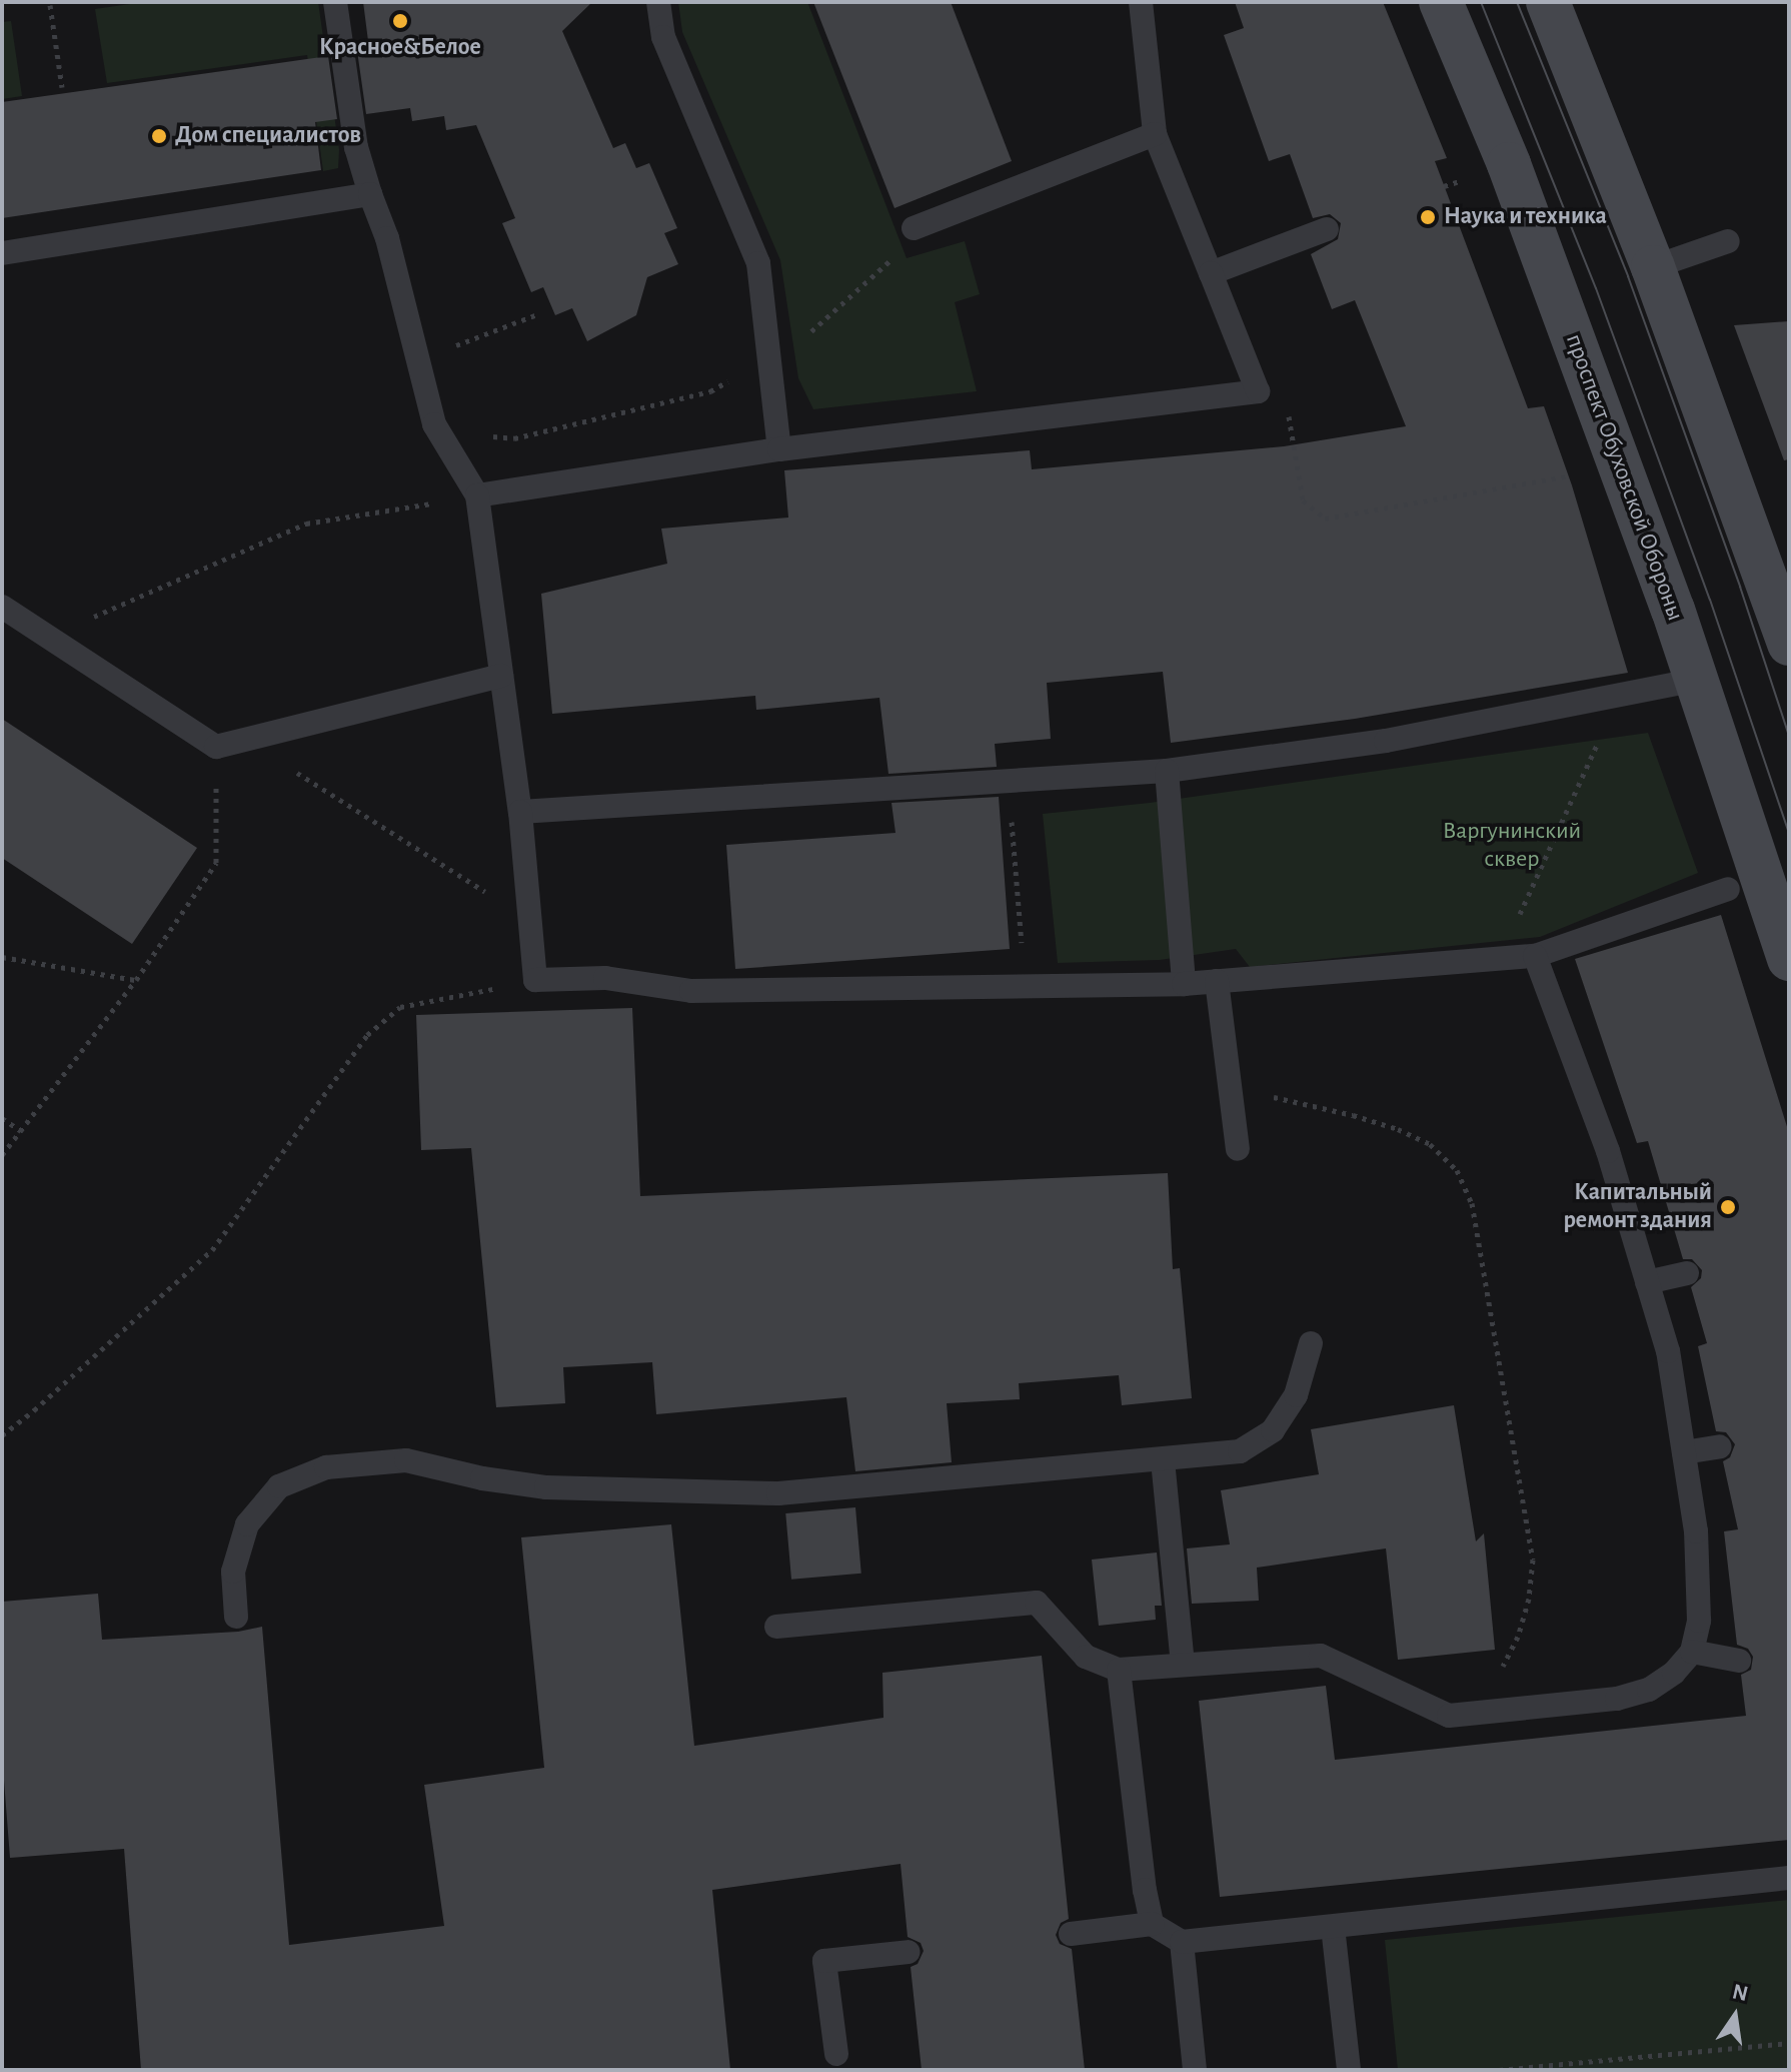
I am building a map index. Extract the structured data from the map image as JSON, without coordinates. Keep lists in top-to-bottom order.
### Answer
{
  "streets": {
    "main road": ["проспект Обуховской Обороны"]
  },
  "parks": ["Варгунинский сквер"],
  "places": [
    "Красное&Белое",
    "Дом специалистов",
    "Наука и техника",
    "Капитальный ремонт здания"
  ],
  "north": "top"
}
